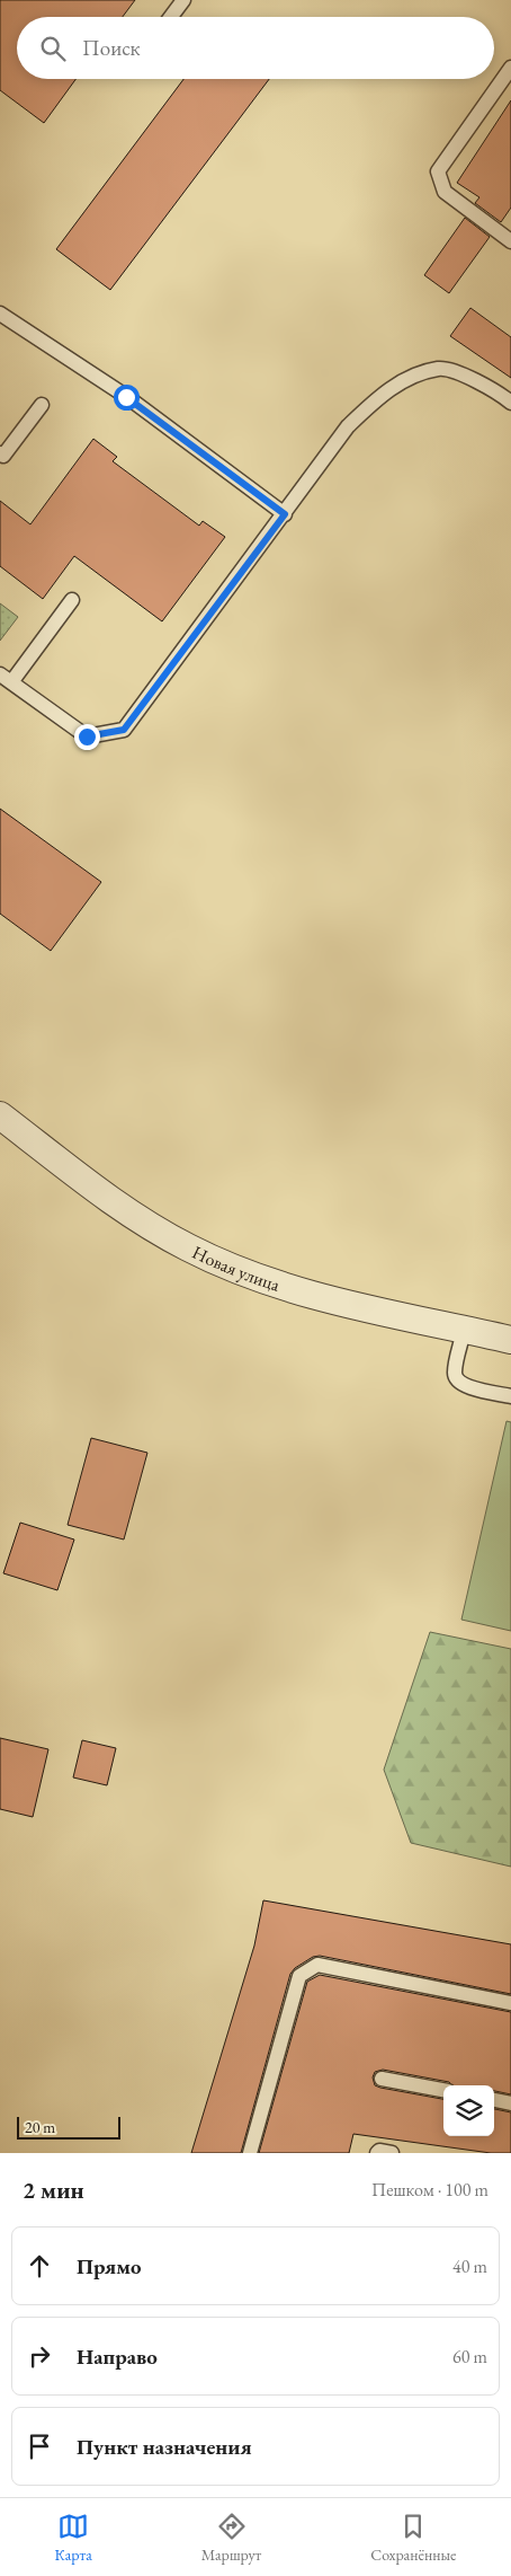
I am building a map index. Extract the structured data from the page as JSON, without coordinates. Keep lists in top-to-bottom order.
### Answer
{
  "streets": {
    "street": ["Новая улица"]
  },
  "scale_bar": "20 m",
  "page": {
    "search": "Поиск",
    "scale": "20 m",
    "heading": ["2 мин", "Пешком · 100 m"],
    "list": [
      ["Прямо", "40 m"],
      ["Направо", "60 m"],
      "Пункт назначения"
    ],
    "nav": ["Карта", "Маршрут", "Сохранённые"]
  }
}
